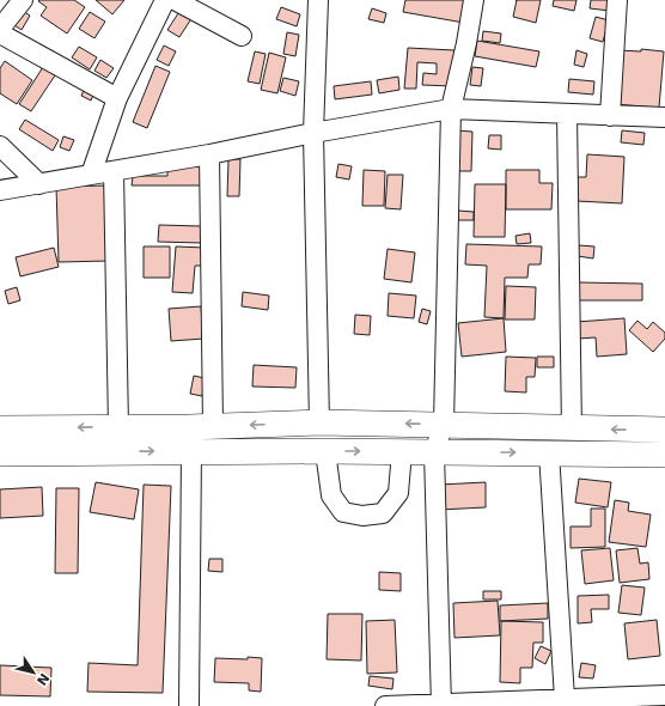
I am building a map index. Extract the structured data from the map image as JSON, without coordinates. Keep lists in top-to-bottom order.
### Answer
{
  "north": "bottom right"
}
